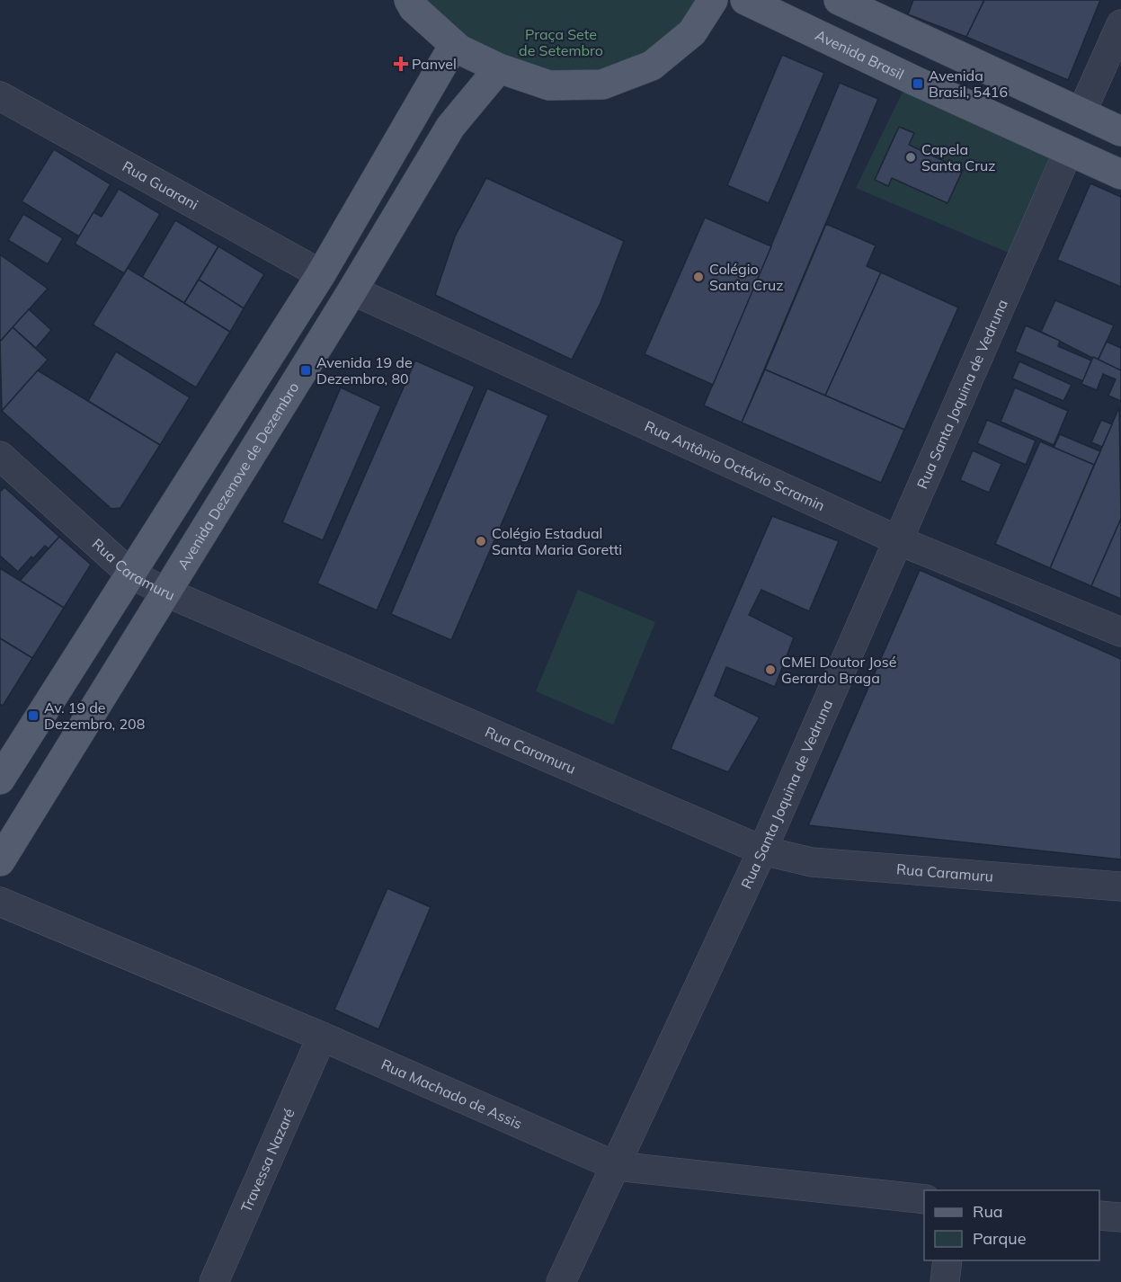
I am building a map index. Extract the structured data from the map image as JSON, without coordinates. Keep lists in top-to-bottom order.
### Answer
{
  "streets": {
    "main road": ["Avenida Brasil", "Avenida Dezenove de Dezembro"],
    "street": [
      "Rua Guarani",
      "Rua Santa Joquina de Vedruna",
      "Rua Antônio Octávio Scramin",
      "Rua Caramuru",
      "Rua Machado de Assis",
      "Travessa Nazaré"
    ]
  },
  "crossings": [
    ["Avenida Brasil", "Rua Santa Joquina de Vedruna"],
    ["Rua Santa Joquina de Vedruna", "Rua Antônio Octávio Scramin"],
    ["Rua Santa Joquina de Vedruna", "Rua Caramuru"],
    ["Rua Santa Joquina de Vedruna", "Rua Machado de Assis"],
    ["Rua Antônio Octávio Scramin", "Avenida Dezenove de Dezembro"],
    ["Avenida Dezenove de Dezembro", "Rua Caramuru"],
    ["Rua Machado de Assis", "Travessa Nazaré"]
  ],
  "parks": ["Praça Sete de Setembro"],
  "places": {
    "health": ["Panvel"],
    "transit": ["Avenida Brasil, 5416", "Avenida 19 de Dezembro, 80", "Av. 19 de Dezembro, 208"],
    "other": [
      "Capela Santa Cruz",
      "Colégio Santa Cruz",
      "Colégio Estadual Santa Maria Goretti",
      "CMEI Doutor José Gerardo Braga"
    ]
  },
  "legend": ["Rua", "Parque"]
}
